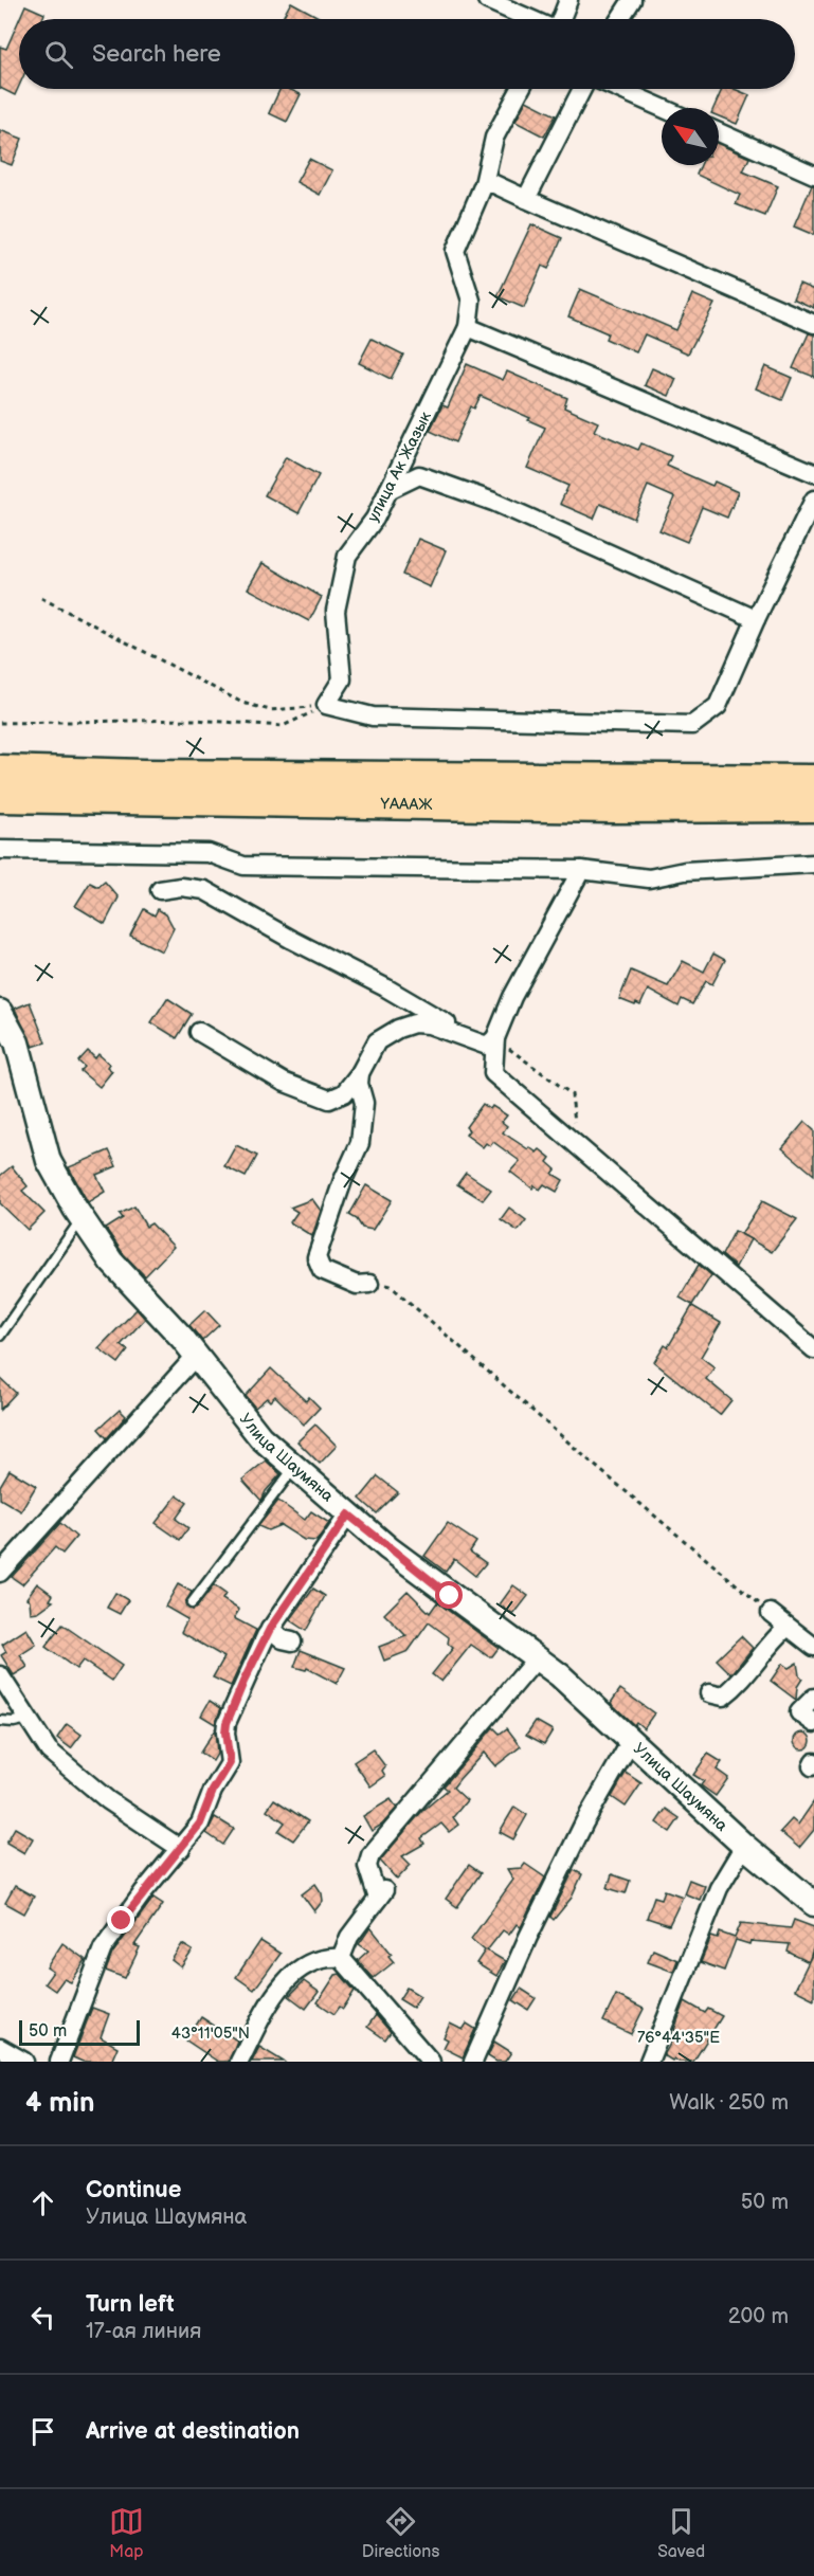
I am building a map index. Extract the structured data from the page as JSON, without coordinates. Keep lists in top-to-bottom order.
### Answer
{
  "streets": {
    "highway": ["ҮАААЖ"],
    "street": ["улица Ак Жазык", "Улица Шаумяна"]
  },
  "scale_bar": "50 m",
  "north": "top left",
  "page": {
    "search": "Search here",
    "scale": "50 m",
    "heading": ["4 min", "Walk · 250 m"],
    "list": [
      ["Continue", "Улица Шаумяна", "50 m"],
      ["Turn left", "17-ая линия", "200 m"],
      "Arrive at destination"
    ],
    "nav": ["Map", "Directions", "Saved"]
  },
  "coordinates": ["43°11'05\"N", "76°44'35\"E"]
}
